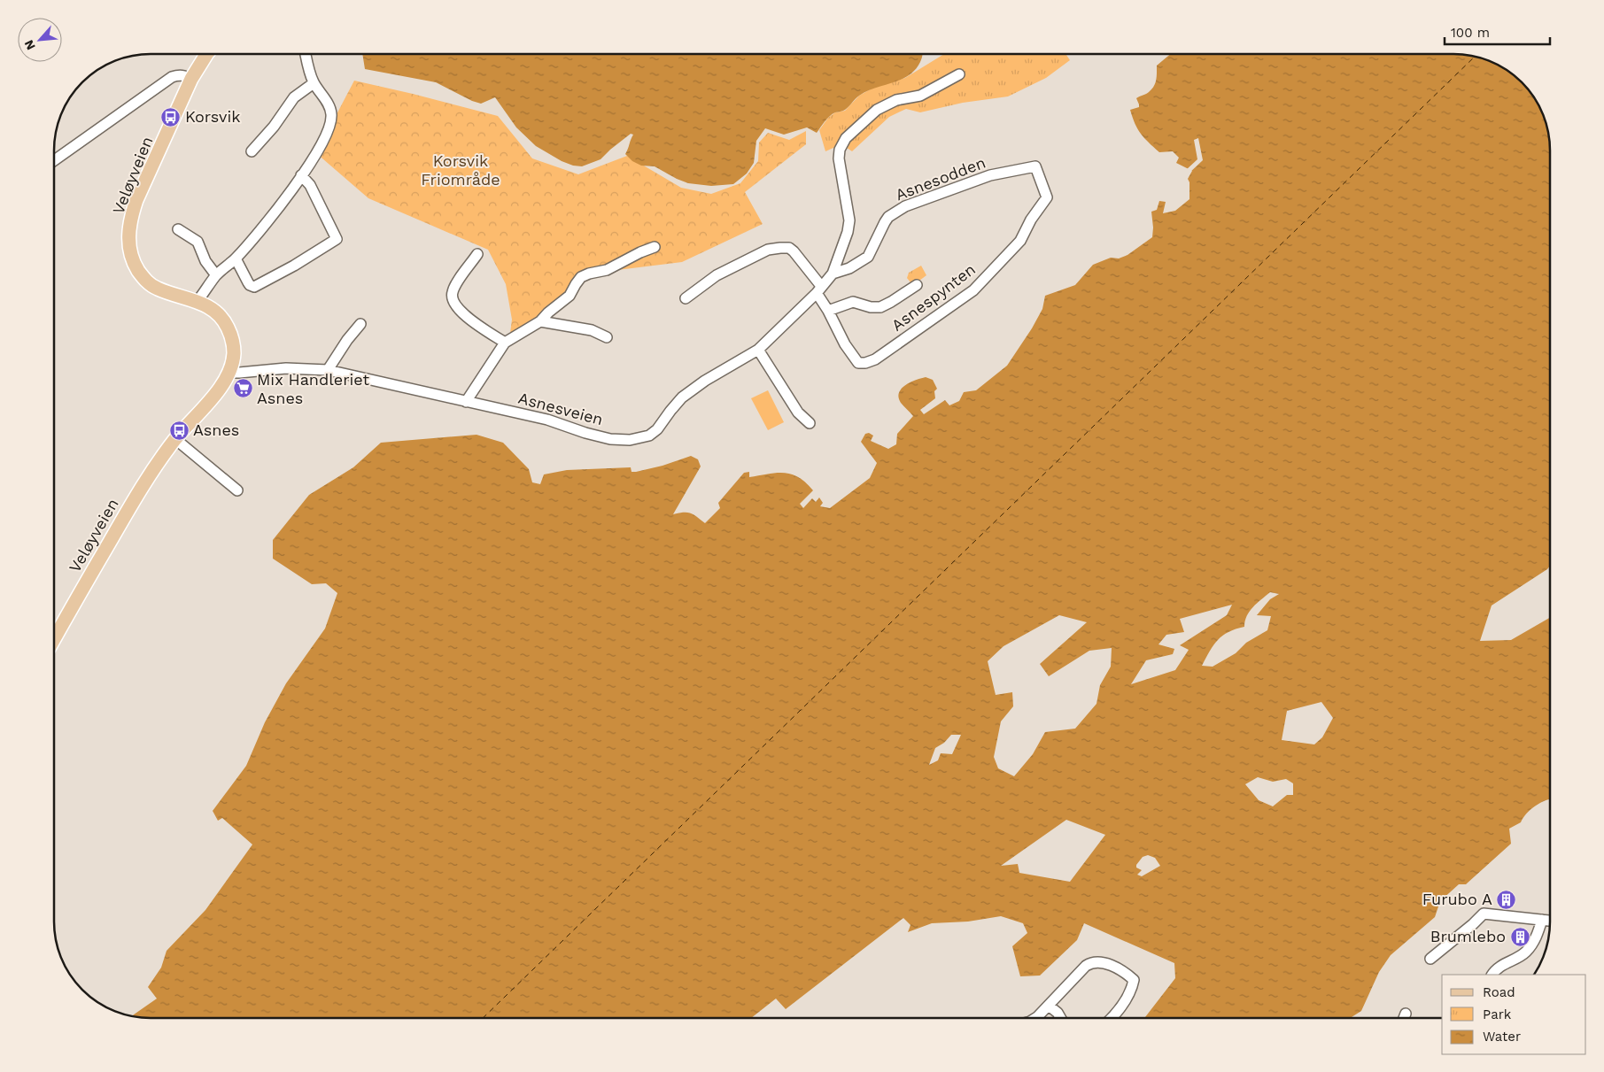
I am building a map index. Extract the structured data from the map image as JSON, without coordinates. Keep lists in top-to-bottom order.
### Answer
{
  "streets": {
    "main road": ["Veløyveien"],
    "street": ["Asnesodden", "Asnespynten", "Asnesveien"]
  },
  "crossings": [
    ["Veløyveien", "Asnesveien"],
    ["Asnesodden", "Asnespynten"],
    ["Asnesodden", "Asnesveien"],
    ["Asnespynten", "Asnesveien"]
  ],
  "parks": ["Korsvik Friområde"],
  "places": {
    "bus stop": ["Korsvik", "Asnes"],
    "supermarket": ["Mix Handleriet Asnes"],
    "building": ["Furubo A", "Brumlebo"]
  },
  "legend": ["Road", "Park", "Water"],
  "scale_bar": "100 m",
  "north": "bottom left"
}
